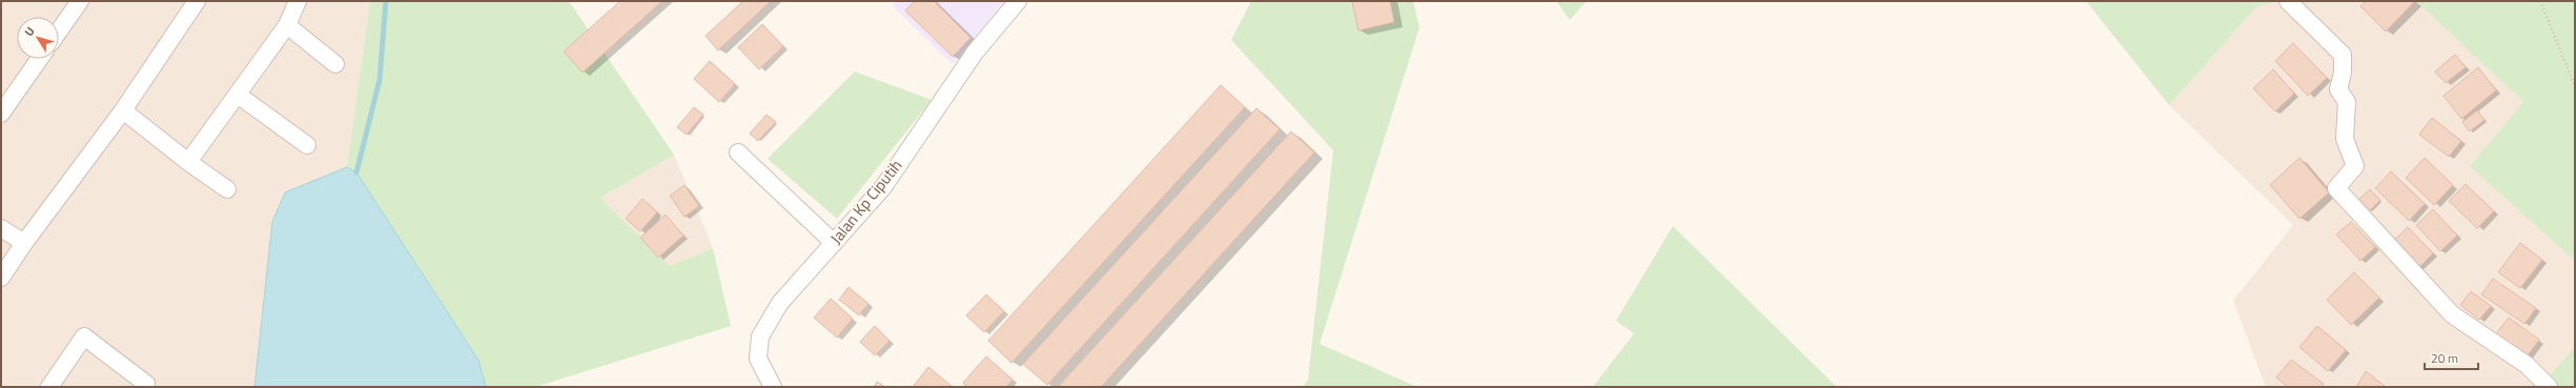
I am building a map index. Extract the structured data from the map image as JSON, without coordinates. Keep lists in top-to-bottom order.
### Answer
{
  "streets": {
    "street": ["Jalan Kp Ciputih"]
  },
  "scale_bar": "20 m",
  "north": "top left"
}
